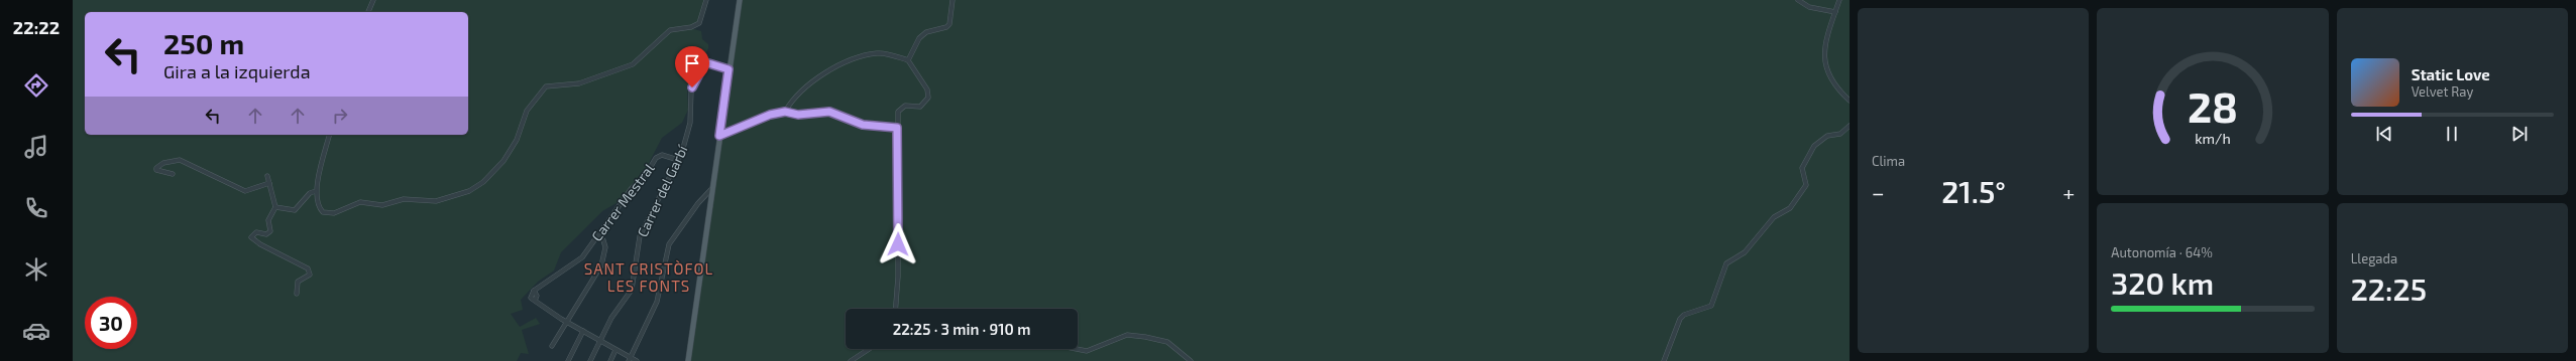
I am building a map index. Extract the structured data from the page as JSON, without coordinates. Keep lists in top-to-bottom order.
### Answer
{
  "streets": {
    "street": ["Carrer del Garbí", "Carrer Mestral"]
  },
  "crossings": [
    ["Carrer del Garbí", "Carrer Mestral"]
  ],
  "districts": ["SANT CRISTÒFOL LES FONTS"],
  "page": {
    "tabs": "22:22",
    "tile": [
      "Clima",
      ["Autonomía · 64%", "320 km"],
      ["Llegada", "22:25"]
    ],
    "turn": ["250 m", "Gira a la izquierda"],
    "song": ["Static Love", "Velvet Ray"],
    "heat": ["−", "21.5°", "+"],
    "limit": "30",
    "trip": "22:25 · 3 min · 910 m",
    "gauge": ["28", "km/h"]
  }
}
